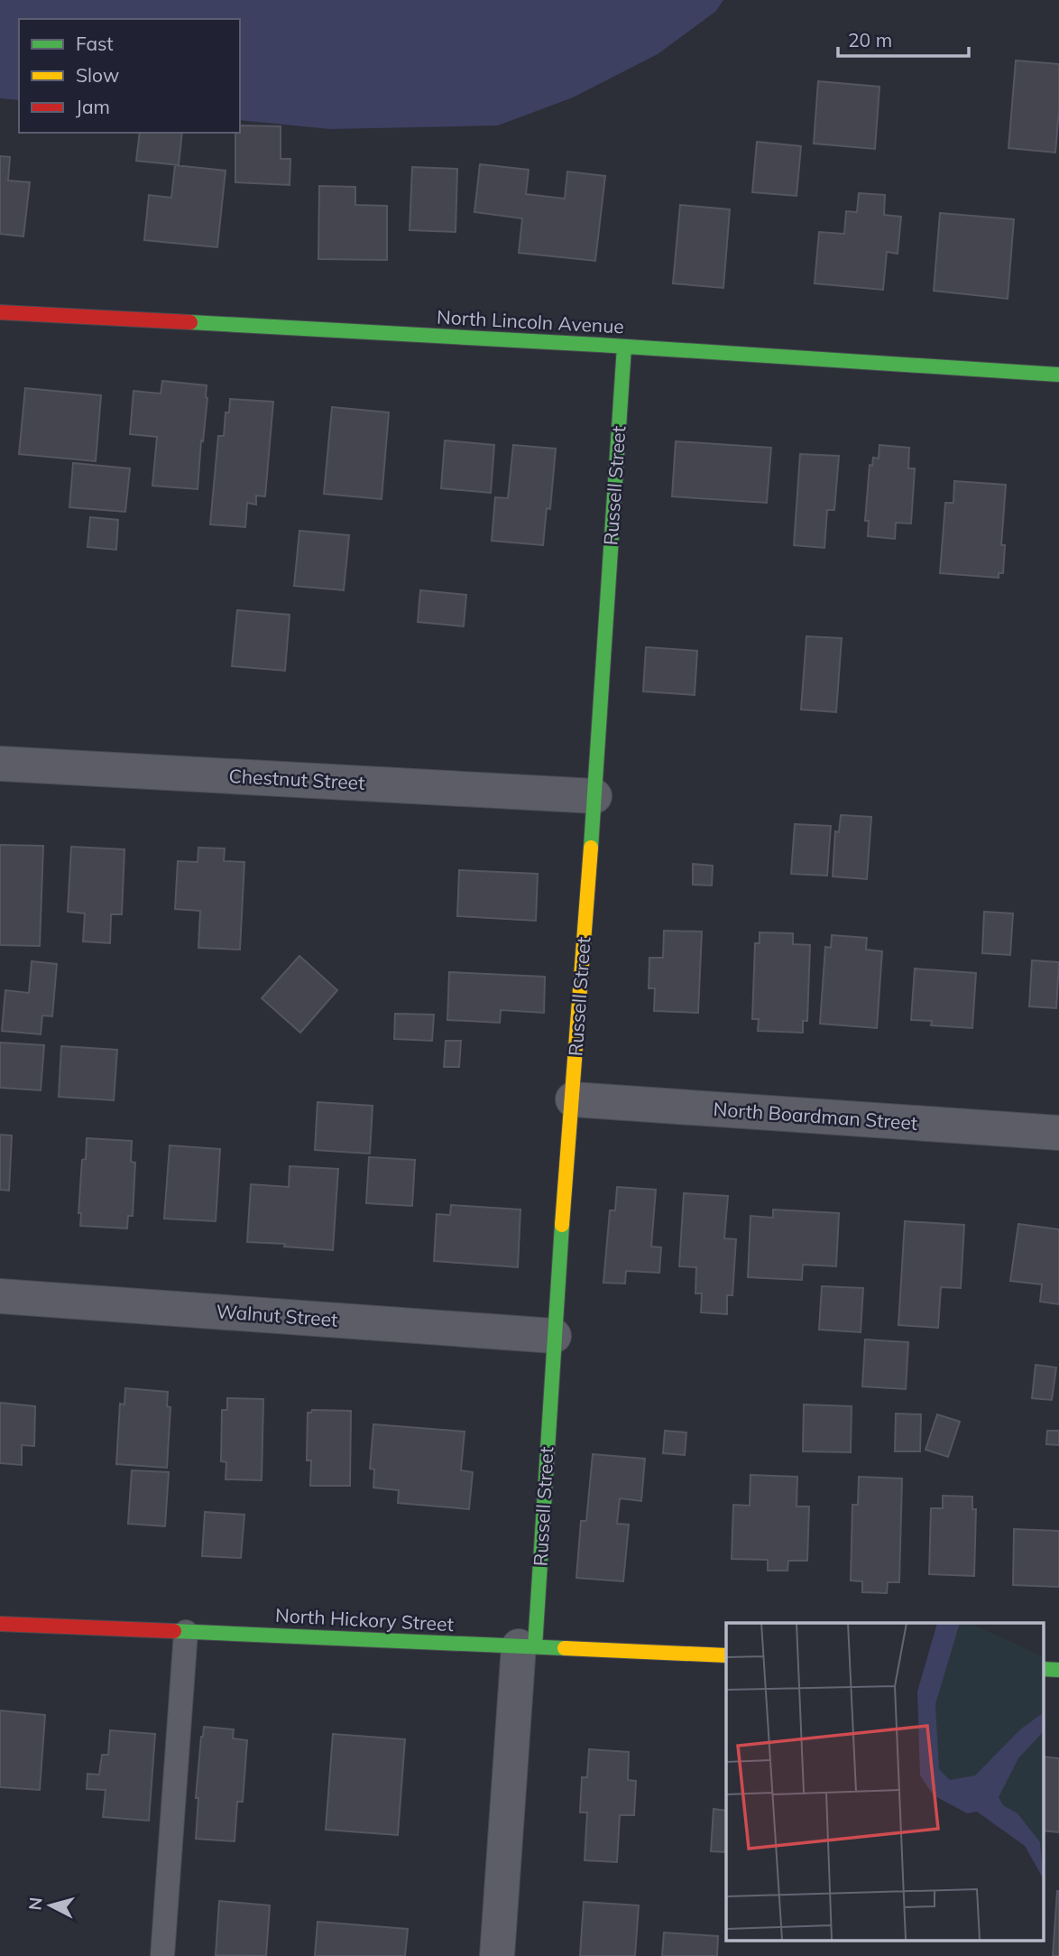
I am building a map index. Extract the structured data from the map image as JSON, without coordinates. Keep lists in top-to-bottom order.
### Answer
{
  "streets": {
    "street": [
      "North Lincoln Avenue",
      "Russell Street",
      "Chestnut Street",
      "North Boardman Street",
      "Walnut Street",
      "North Hickory Street"
    ]
  },
  "crossings": [
    ["North Lincoln Avenue", "Russell Street"],
    ["Russell Street", "Chestnut Street"],
    ["Russell Street", "North Boardman Street"],
    ["Russell Street", "Walnut Street"],
    ["Russell Street", "North Hickory Street"]
  ],
  "legend": ["Fast", "Slow", "Jam"],
  "scale_bar": "20 m",
  "north": "left"
}
